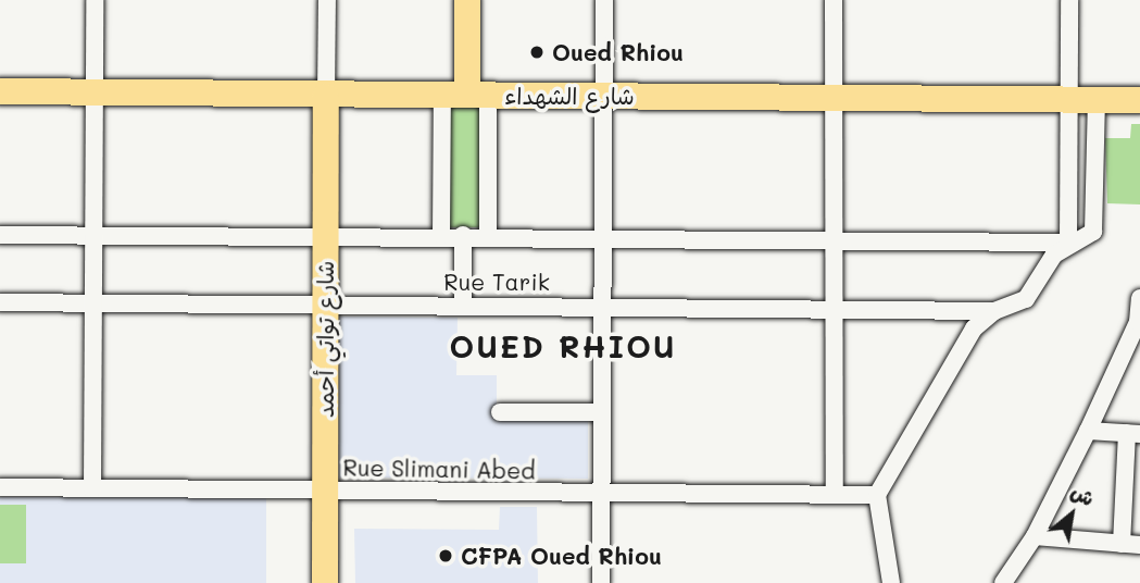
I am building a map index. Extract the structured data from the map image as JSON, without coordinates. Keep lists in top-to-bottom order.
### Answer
{
  "streets": {
    "main road": ["شارع الشهداء", "شارع تواتي أحمد"],
    "street": ["Rue Tarik", "Rue Slimani Abed"]
  },
  "crossings": [
    ["شارع الشهداء", "شارع تواتي أحمد"],
    ["Rue Tarik", "شارع تواتي أحمد"],
    ["شارع تواتي أحمد", "Rue Slimani Abed"]
  ],
  "districts": ["OUED RHIOU"],
  "places": ["Oued Rhiou", "CFPA Oued Rhiou"],
  "north": "top right"
}
